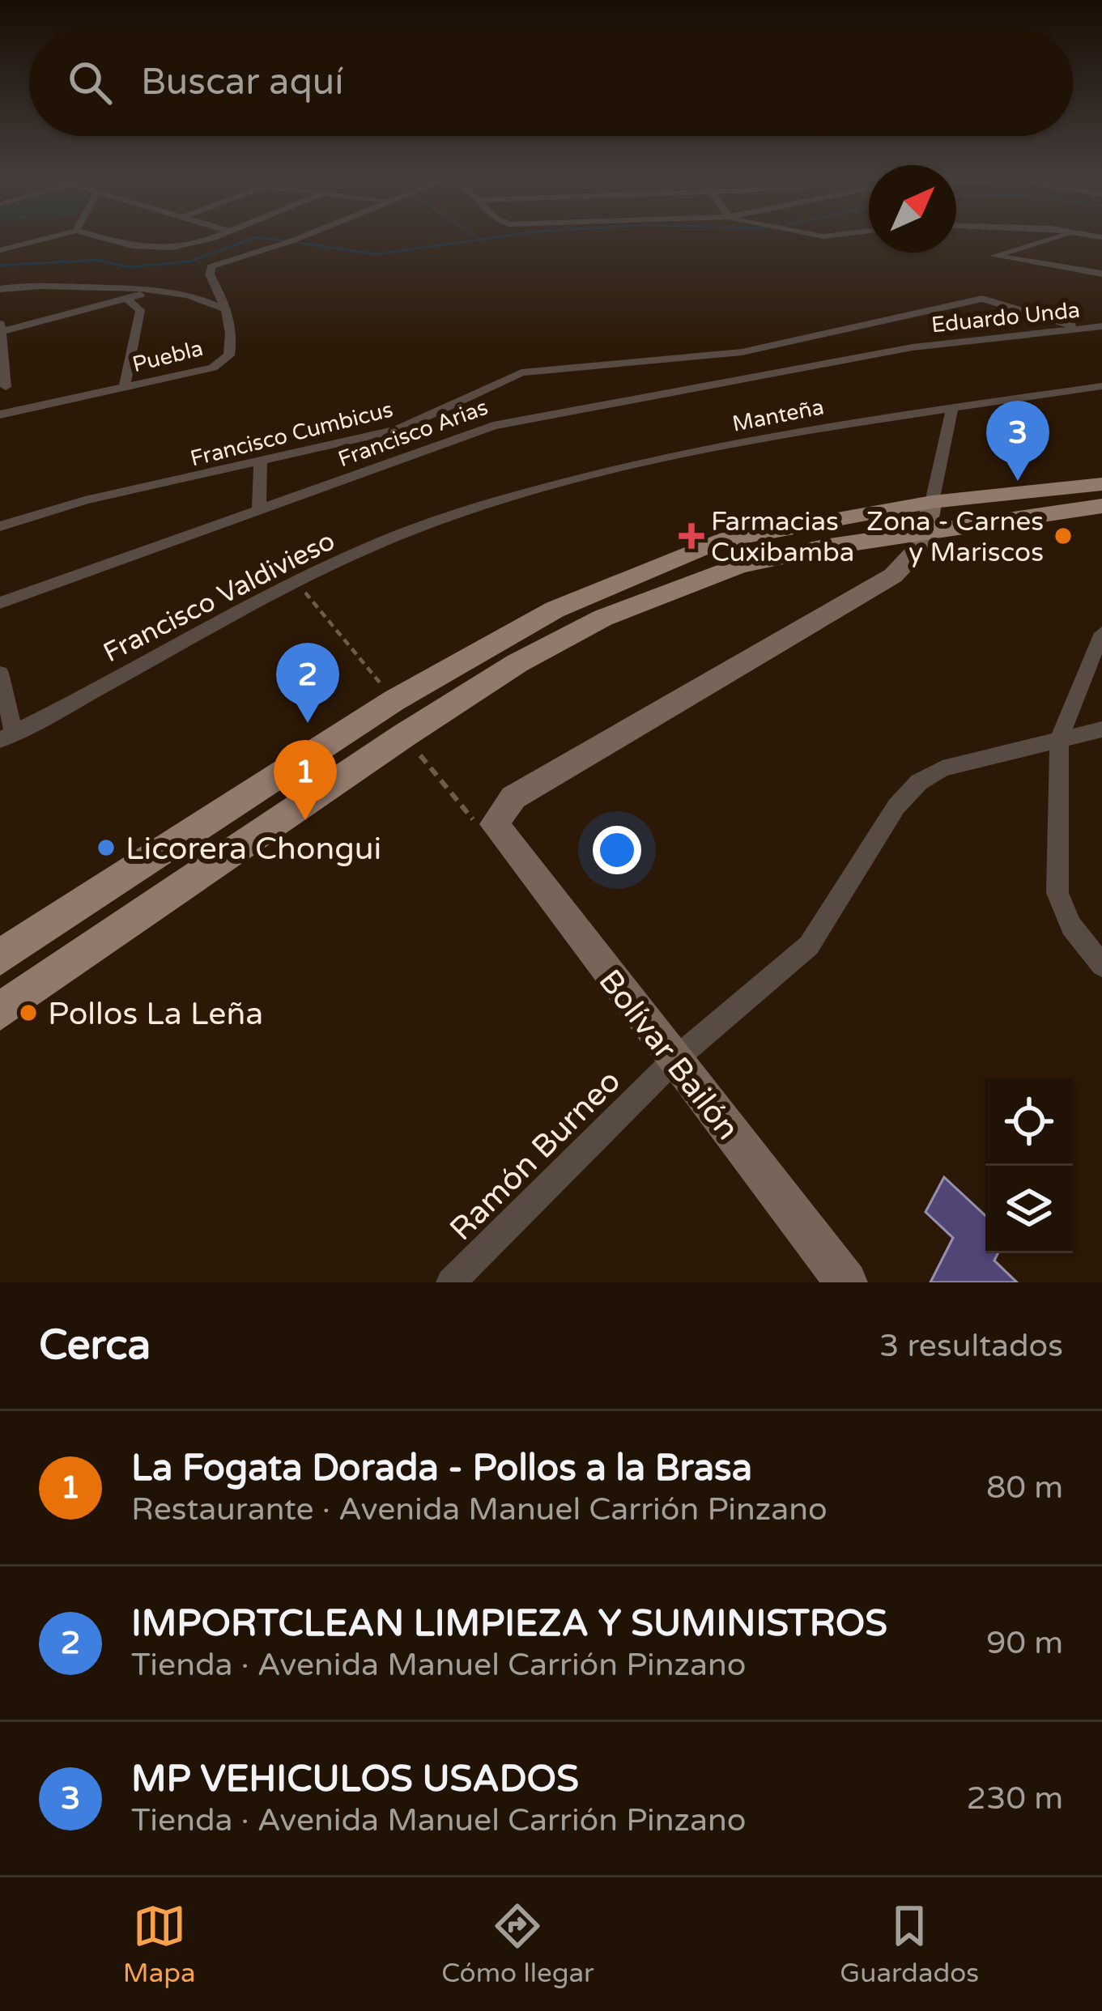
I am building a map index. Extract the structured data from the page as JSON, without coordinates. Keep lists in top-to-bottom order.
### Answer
{
  "streets": {
    "street": [
      "Eduardo Unda",
      "Puebla",
      "Manteña",
      "Francisco Arias",
      "Francisco Cumbicus",
      "Francisco Valdivieso",
      "Bolívar Bailón",
      "Ramón Burneo"
    ]
  },
  "crossings": [
    ["Eduardo Unda", "Francisco Arias"],
    ["Eduardo Unda", "Francisco Cumbicus"],
    ["Manteña", "Francisco Valdivieso"],
    ["Bolívar Bailón", "Ramón Burneo"]
  ],
  "places": {
    "health": ["Farmacias Cuxibamba"],
    "other": ["Zona - Carnes y Mariscos", "Licorera Chongui", "Pollos La Leña"]
  },
  "north": "top right",
  "page": {
    "search": "Buscar aquí",
    "pins": ["3", "2", "1"],
    "heading": ["Cerca", "3 resultados"],
    "list": [
      {
        "mark": "1",
        "name": "La Fogata Dorada - Pollos a la Brasa",
        "note": "Restaurante · Avenida Manuel Carrión Pinzano",
        "value": "80 m"
      },
      {
        "mark": "2",
        "name": "IMPORTCLEAN LIMPIEZA Y SUMINISTROS",
        "note": "Tienda · Avenida Manuel Carrión Pinzano",
        "value": "90 m"
      },
      {
        "mark": "3",
        "name": "MP VEHICULOS USADOS",
        "note": "Tienda · Avenida Manuel Carrión Pinzano",
        "value": "230 m"
      }
    ],
    "nav": ["Mapa", "Cómo llegar", "Guardados"]
  }
}
